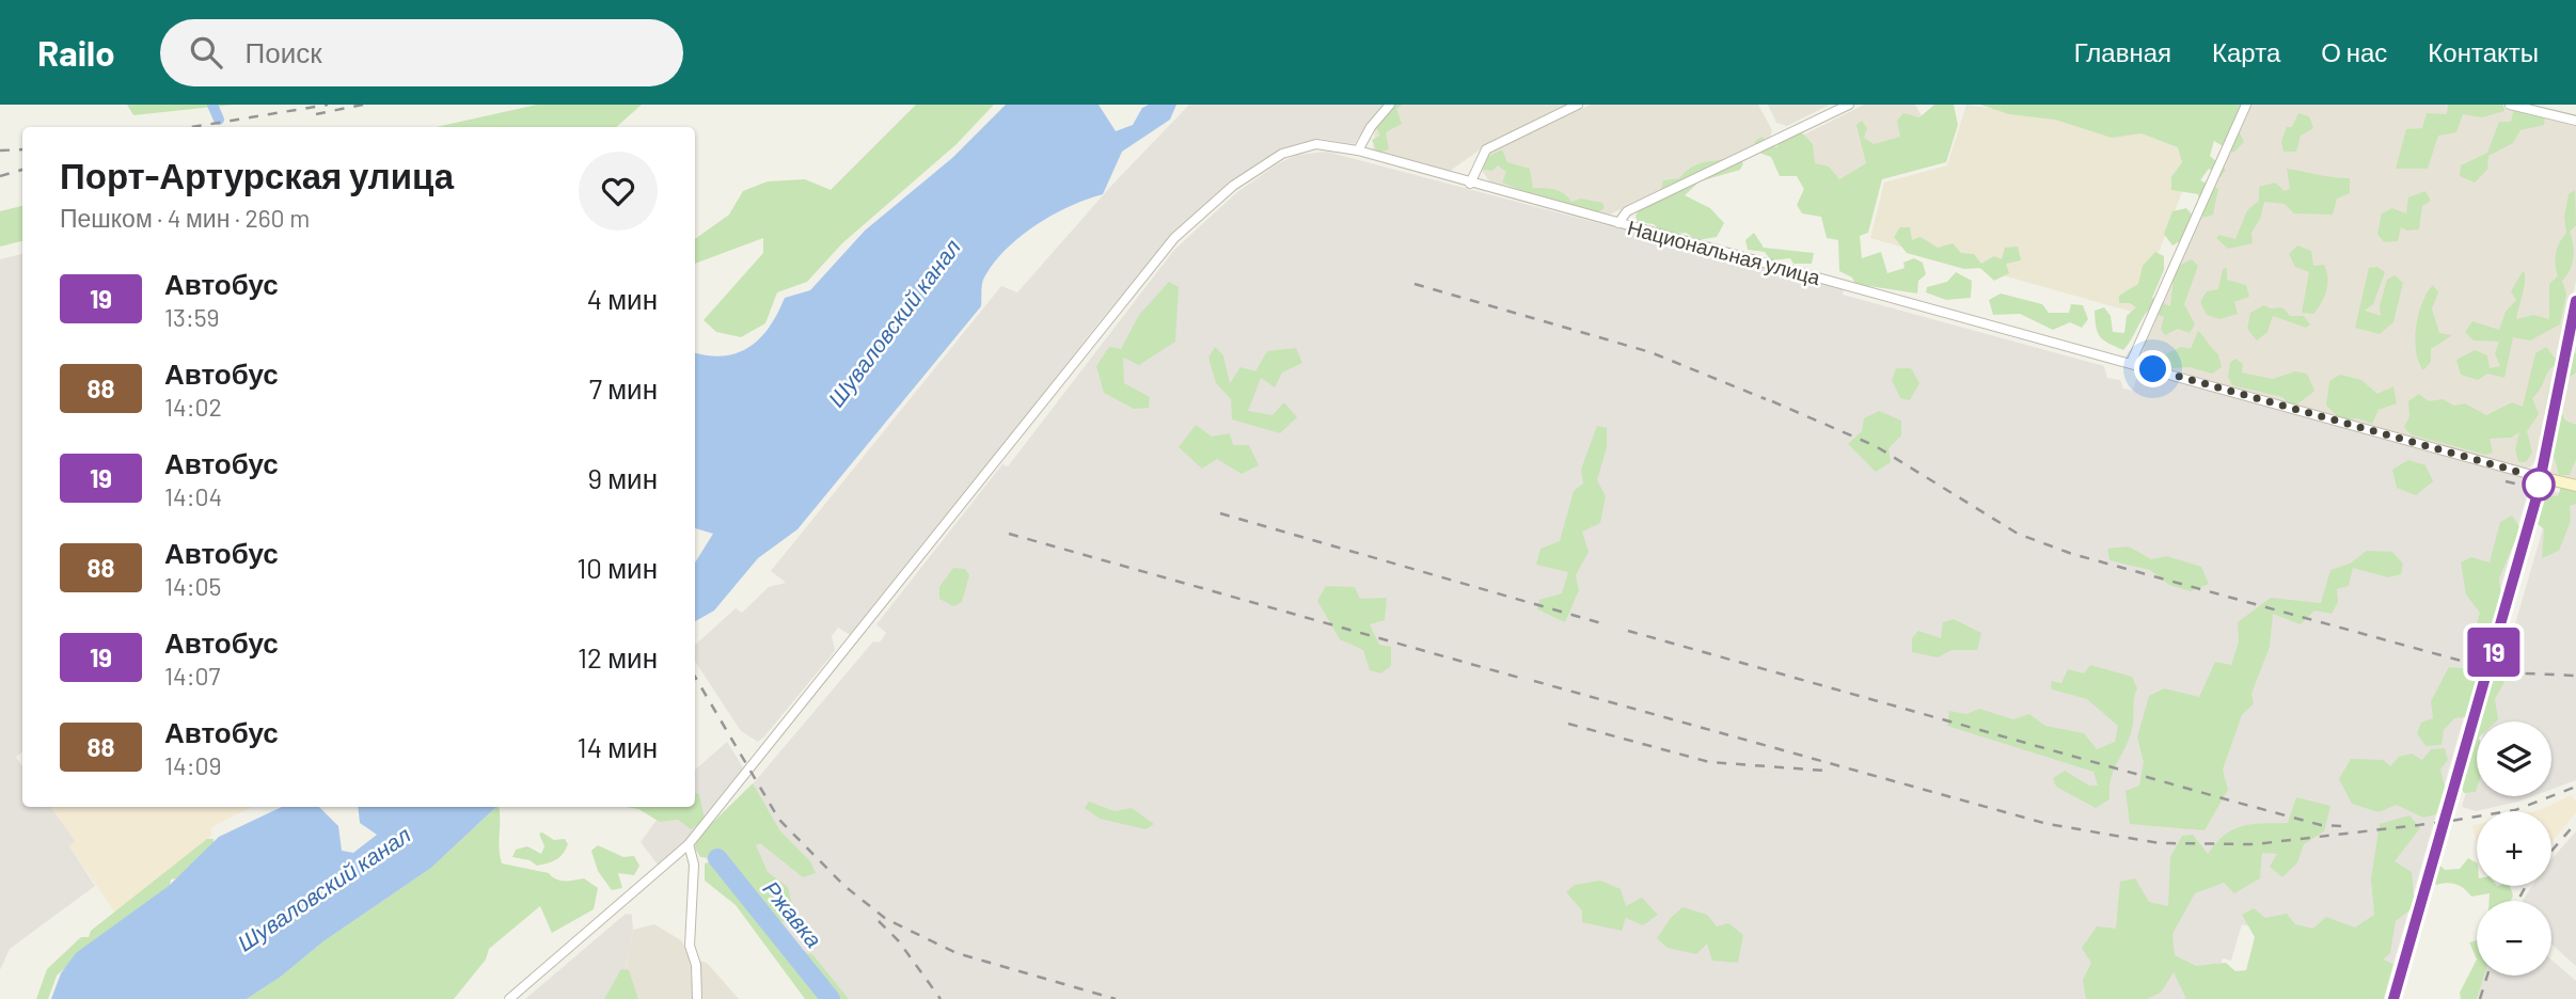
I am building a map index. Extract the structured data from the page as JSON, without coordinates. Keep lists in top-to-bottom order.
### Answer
{
  "streets": {
    "street": ["Национальная улица"]
  },
  "water": ["Шуваловский канал", "Ржавка"],
  "lines": ["bus line 19"],
  "page": {
    "header": "Railo",
    "search": "Поиск",
    "nav": [
      "Главная",
      "Карта",
      "О нас",
      "Контакты"
    ],
    "on_map": "19",
    "heading": ["Порт-Артурская улица", "Пешком · 4 мин · 260 m"],
    "list": [
      {
        "mark": "19",
        "name": "Автобус",
        "note": "13:59",
        "value": "4 мин"
      },
      {
        "mark": "88",
        "name": "Автобус",
        "note": "14:02",
        "value": "7 мин"
      },
      {
        "mark": "19",
        "name": "Автобус",
        "note": "14:04",
        "value": "9 мин"
      },
      {
        "mark": "88",
        "name": "Автобус",
        "note": "14:05",
        "value": "10 мин"
      },
      {
        "mark": "19",
        "name": "Автобус",
        "note": "14:07",
        "value": "12 мин"
      },
      {
        "mark": "88",
        "name": "Автобус",
        "note": "14:09",
        "value": "14 мин"
      }
    ],
    "map_buttons": ["+", "−"]
  }
}
